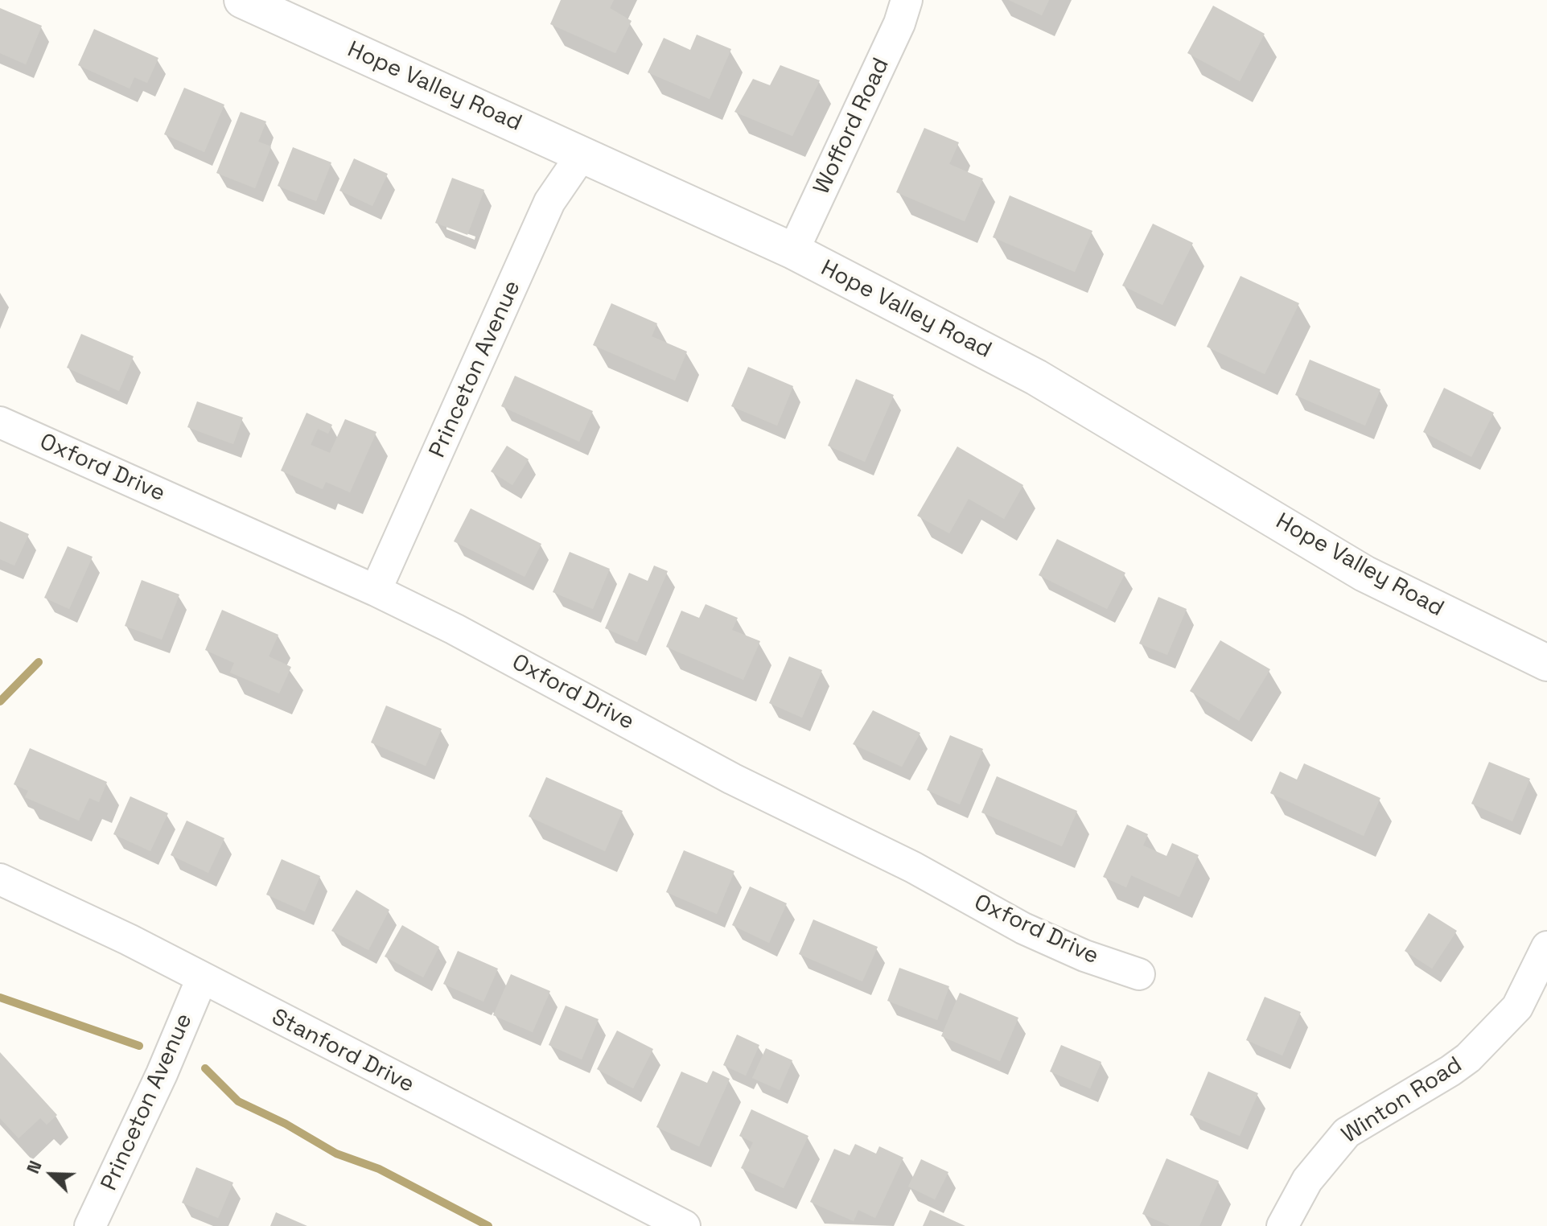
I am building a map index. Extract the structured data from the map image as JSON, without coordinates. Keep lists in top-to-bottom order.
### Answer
{
  "streets": {
    "main road": ["Hope Valley Road"],
    "street": [
      "Wofford Road",
      "Princeton Avenue",
      "Oxford Drive",
      "Stanford Drive",
      "Winton Road"
    ]
  },
  "crossings": [
    ["Hope Valley Road", "Wofford Road"],
    ["Hope Valley Road", "Princeton Avenue"],
    ["Princeton Avenue", "Oxford Drive"],
    ["Princeton Avenue", "Stanford Drive"]
  ],
  "north": "top left"
}
